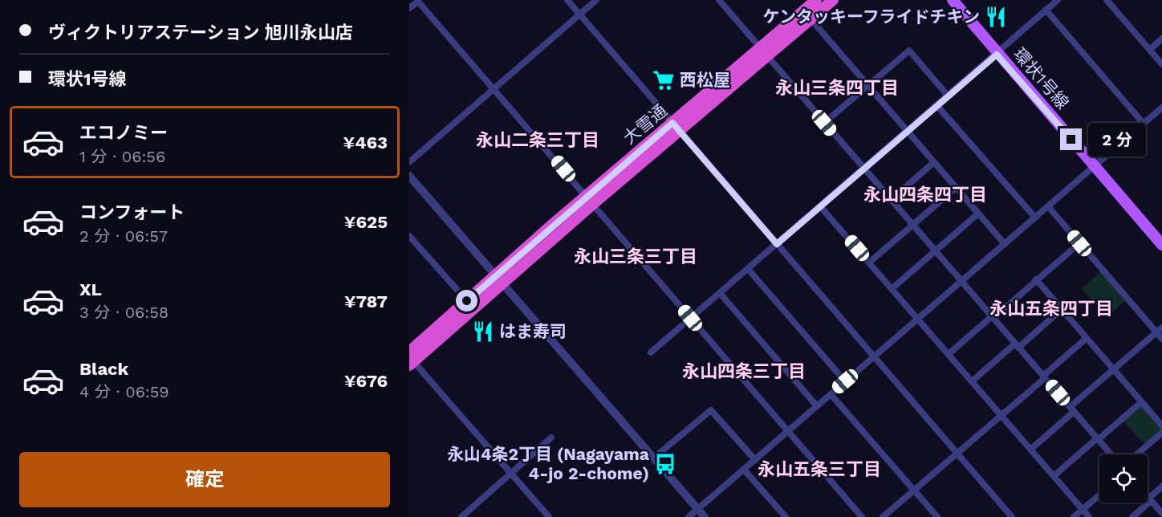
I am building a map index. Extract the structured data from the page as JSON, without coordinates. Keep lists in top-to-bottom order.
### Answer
{
  "streets": {
    "highway": ["大雪通"],
    "main road": ["環状1号線"]
  },
  "districts": [
    "永山三条四丁目",
    "永山二条三丁目",
    "永山四条四丁目",
    "永山三条三丁目",
    "永山五条四丁目",
    "永山四条三丁目",
    "永山五条三丁目"
  ],
  "places": {
    "restaurant": ["ケンタッキーフライドチキン", "はま寿司"],
    "supermarket": ["西松屋"],
    "bus stop": ["永山4条2丁目 (Nagayama 4-jo 2-chome)"]
  },
  "page": {
    "banner": ["ヴィクトリアステーション 旭川永山店", "環状1号線"],
    "list": [
      {
        "name": "エコノミー",
        "note": "1 分 · 06:56",
        "value": "¥463"
      },
      {
        "name": "コンフォート",
        "note": "2 分 · 06:57",
        "value": "¥625"
      },
      {
        "name": "XL",
        "note": "3 分 · 06:58",
        "value": "¥787"
      },
      {
        "name": "Black",
        "note": "4 分 · 06:59",
        "value": "¥676"
      }
    ],
    "bubble": "2 分",
    "buttons": "確定"
  }
}
